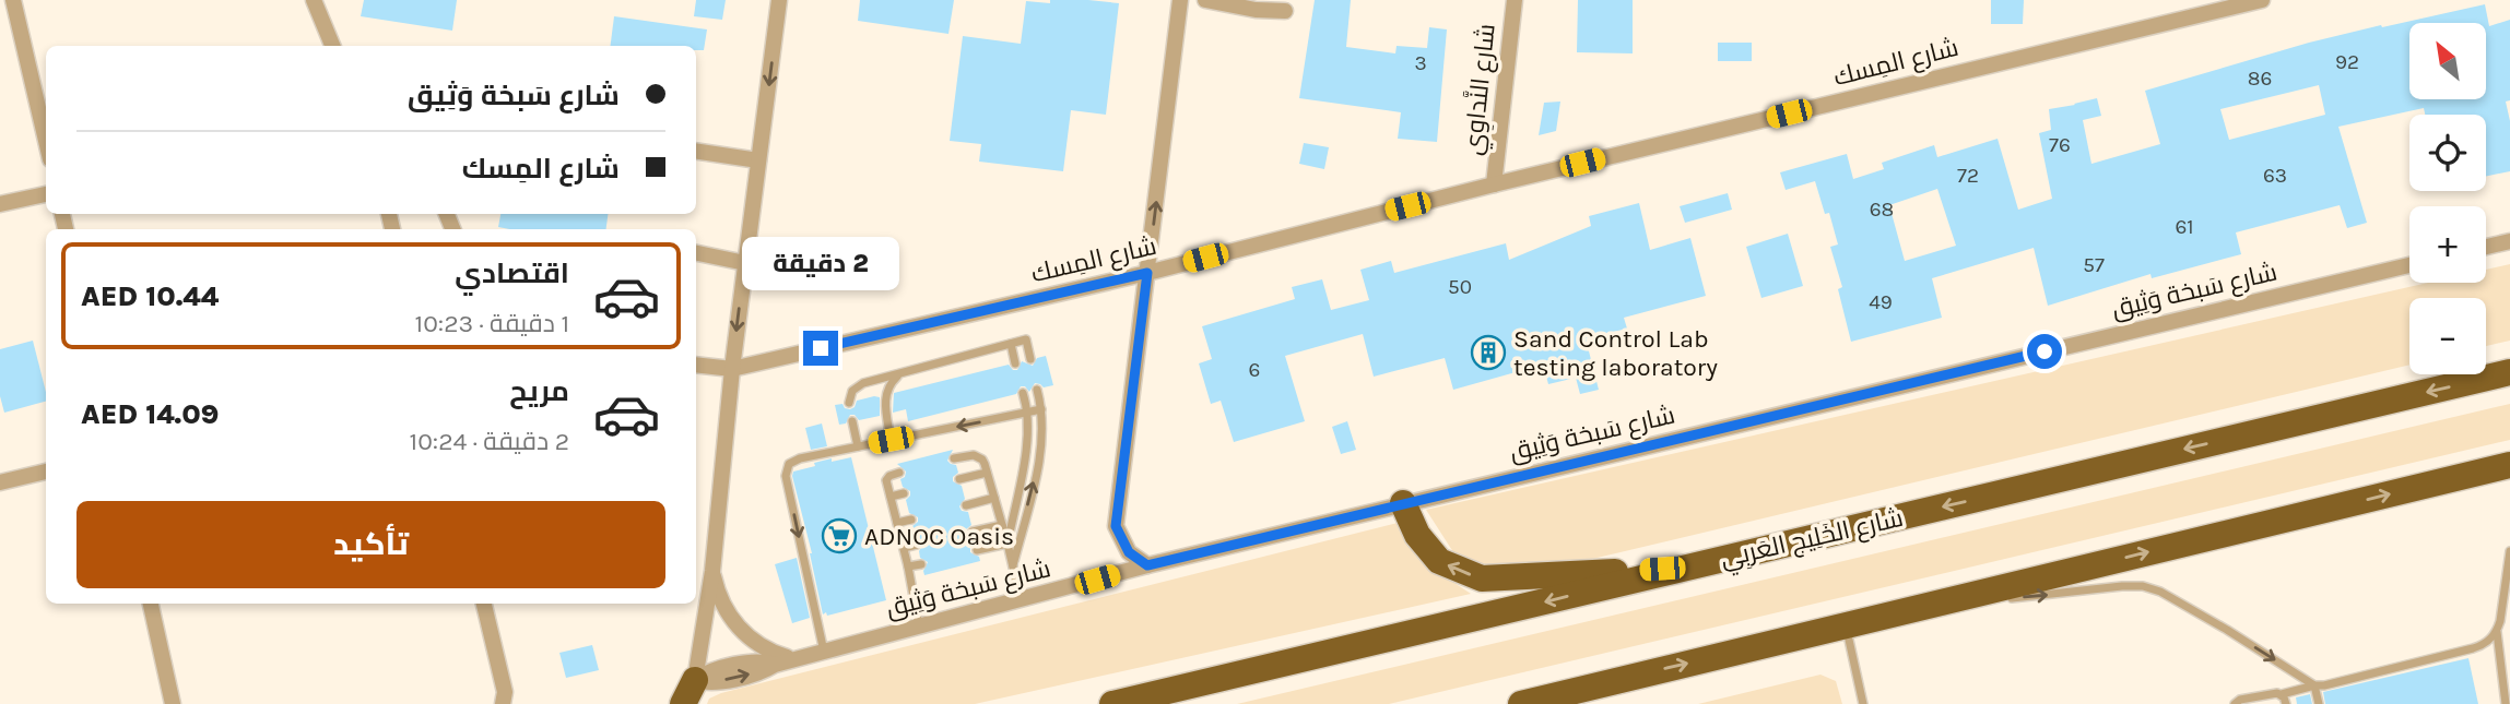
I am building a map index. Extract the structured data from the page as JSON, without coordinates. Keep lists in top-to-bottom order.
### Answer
{
  "streets": {
    "highway": ["شارع الخَلِيج العَربِي"],
    "street": ["شارع المِسك", "شارع النَّداوِي", "شارع سَبخة وَثِيق"]
  },
  "crossings": [
    ["شارع المِسك", "شارع النَّداوِي"]
  ],
  "places": {
    "building": ["Sand Control Lab testing laboratory"],
    "supermarket": ["ADNOC Oasis"]
  },
  "house_numbers": [
    "92",
    "3",
    "86",
    "76",
    "72",
    "63",
    "68",
    "61",
    "57",
    "50",
    "49",
    "6"
  ],
  "north": "top left",
  "page": {
    "map_buttons": ["+", "−"],
    "banner": ["شارع سَبخة وَثِيق", "شارع المِسك"],
    "bubble": "2 دقيقة",
    "list": [
      {
        "name": "اقتصادي",
        "note": "1 دقيقة · 10:23",
        "value": "AED 10.44"
      },
      {
        "name": "مريح",
        "note": "2 دقيقة · 10:24",
        "value": "AED 14.09"
      }
    ],
    "buttons": "تأكيد"
  }
}
